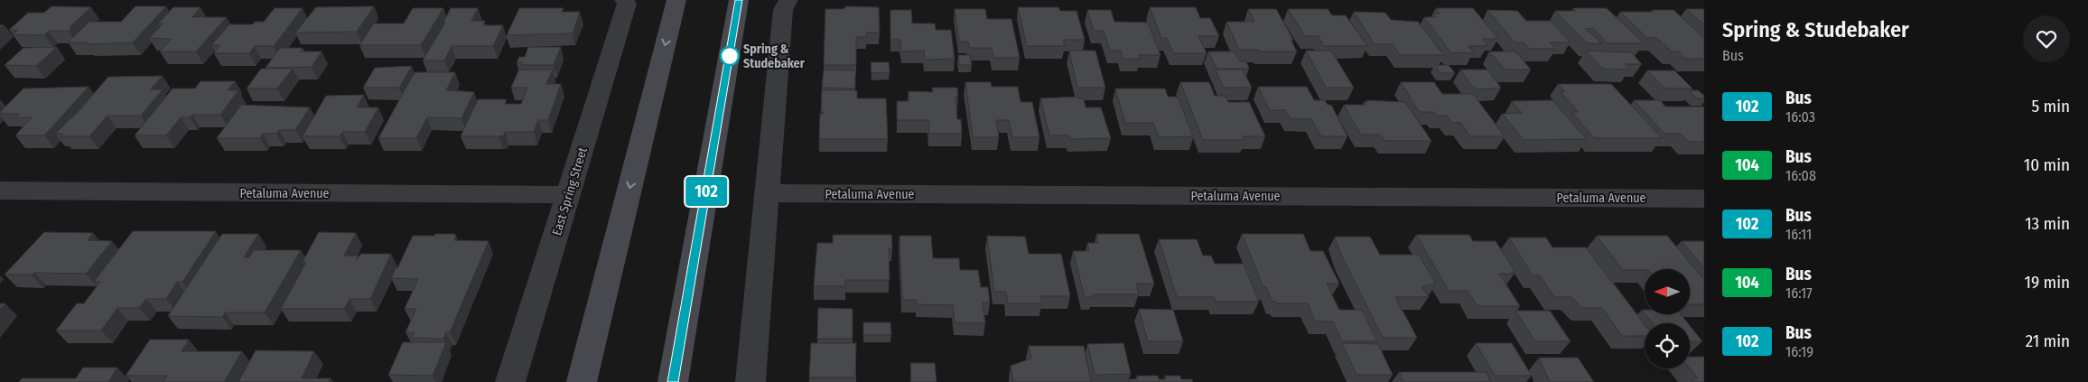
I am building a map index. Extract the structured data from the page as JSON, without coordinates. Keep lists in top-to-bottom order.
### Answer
{
  "streets": {
    "street": ["East Spring Street", "Petaluma Avenue"]
  },
  "crossings": [
    ["East Spring Street", "Petaluma Avenue"]
  ],
  "places": ["Spring & Studebaker"],
  "lines": ["bus line 102"],
  "north": "left",
  "page": {
    "on_map": "102",
    "heading": ["Spring & Studebaker", "Bus"],
    "list": [
      {
        "mark": "102",
        "name": "Bus",
        "note": "16:03",
        "value": "5 min"
      },
      {
        "mark": "104",
        "name": "Bus",
        "note": "16:08",
        "value": "10 min"
      },
      {
        "mark": "102",
        "name": "Bus",
        "note": "16:11",
        "value": "13 min"
      },
      {
        "mark": "104",
        "name": "Bus",
        "note": "16:17",
        "value": "19 min"
      },
      {
        "mark": "102",
        "name": "Bus",
        "note": "16:19",
        "value": "21 min"
      }
    ]
  }
}
